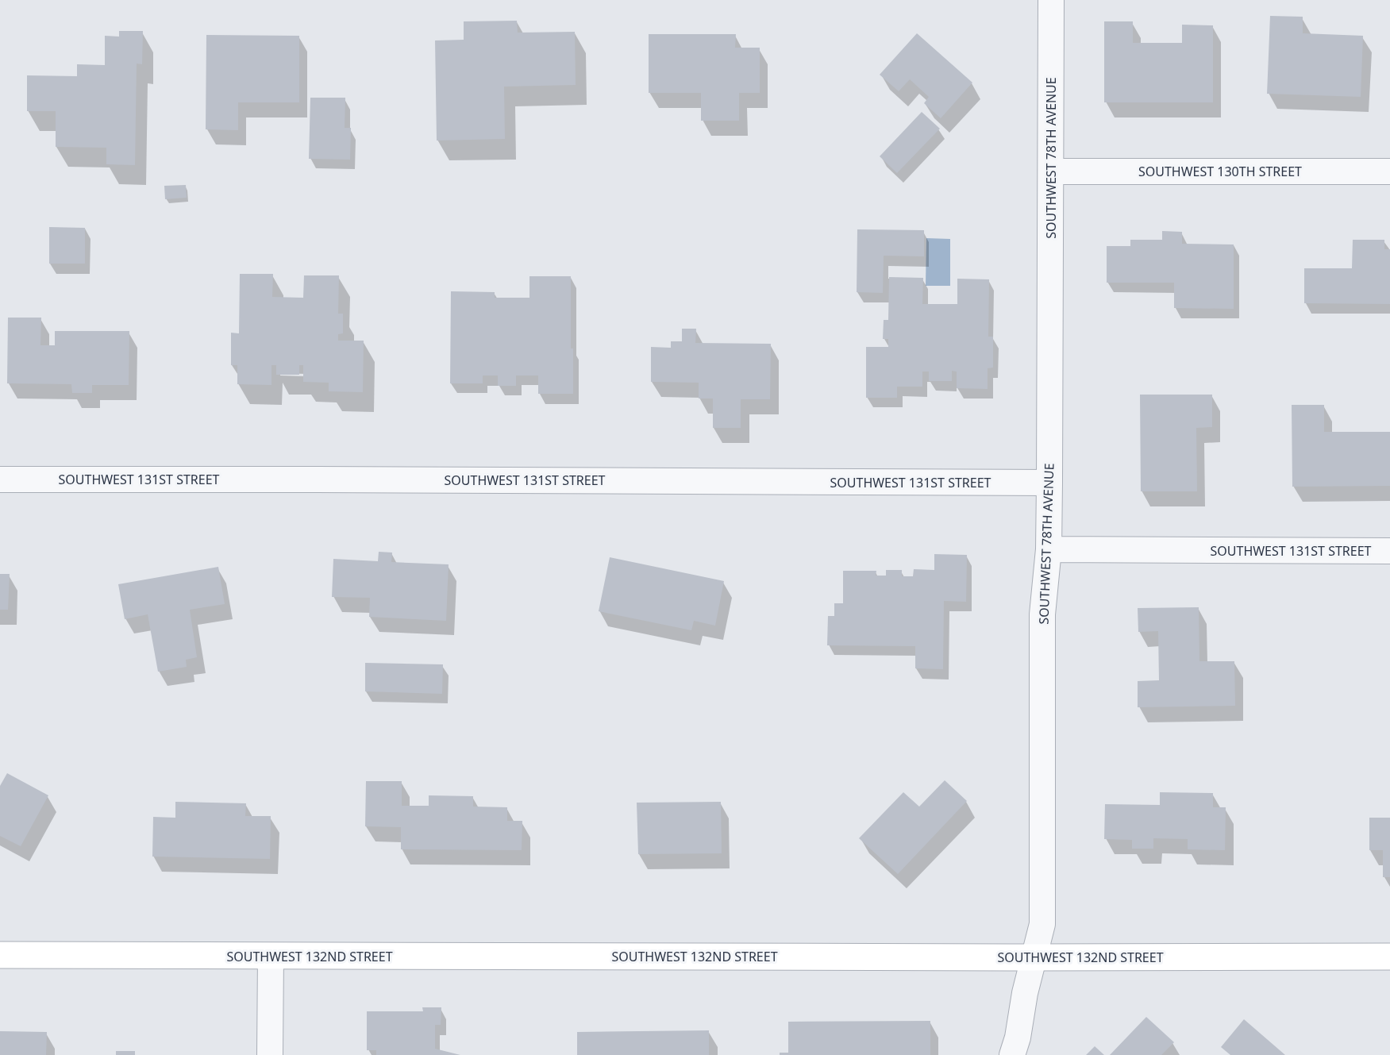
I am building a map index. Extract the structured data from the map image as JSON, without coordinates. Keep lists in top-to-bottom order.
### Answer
{
  "streets": {
    "street": [
      "SOUTHWEST 78TH AVENUE",
      "SOUTHWEST 130TH STREET",
      "SOUTHWEST 131ST STREET",
      "SOUTHWEST 132ND STREET"
    ]
  },
  "crossings": [
    ["SOUTHWEST 78TH AVENUE", "SOUTHWEST 130TH STREET"],
    ["SOUTHWEST 78TH AVENUE", "SOUTHWEST 131ST STREET"],
    ["SOUTHWEST 78TH AVENUE", "SOUTHWEST 132ND STREET"]
  ]
}
